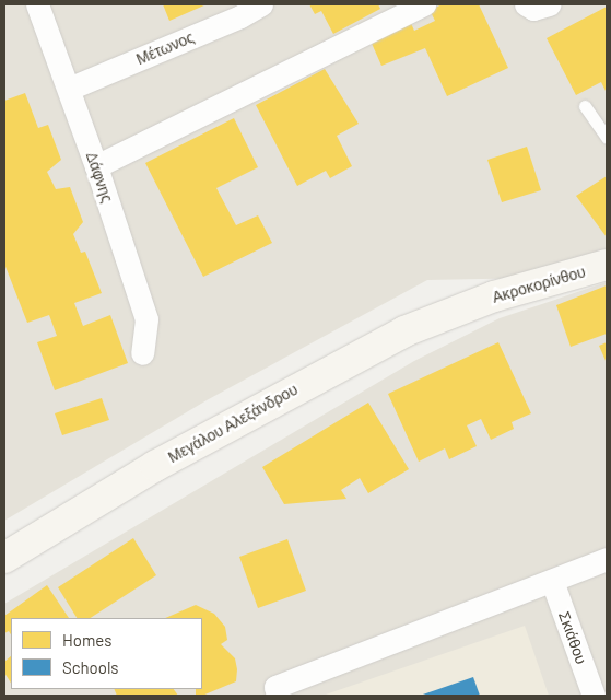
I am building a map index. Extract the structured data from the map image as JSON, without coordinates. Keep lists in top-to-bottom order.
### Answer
{
  "streets": {
    "main road": ["Ακροκορίνθου", "Μεγάλου Αλεξάνδρου"],
    "street": ["Μέτωνος", "Δάφνης", "Σκιάθου"]
  },
  "crossings": [
    ["Μέτωνος", "Δάφνης"],
    ["Ακροκορίνθου", "Μεγάλου Αλεξάνδρου"]
  ],
  "legend": ["Homes", "Schools"]
}
